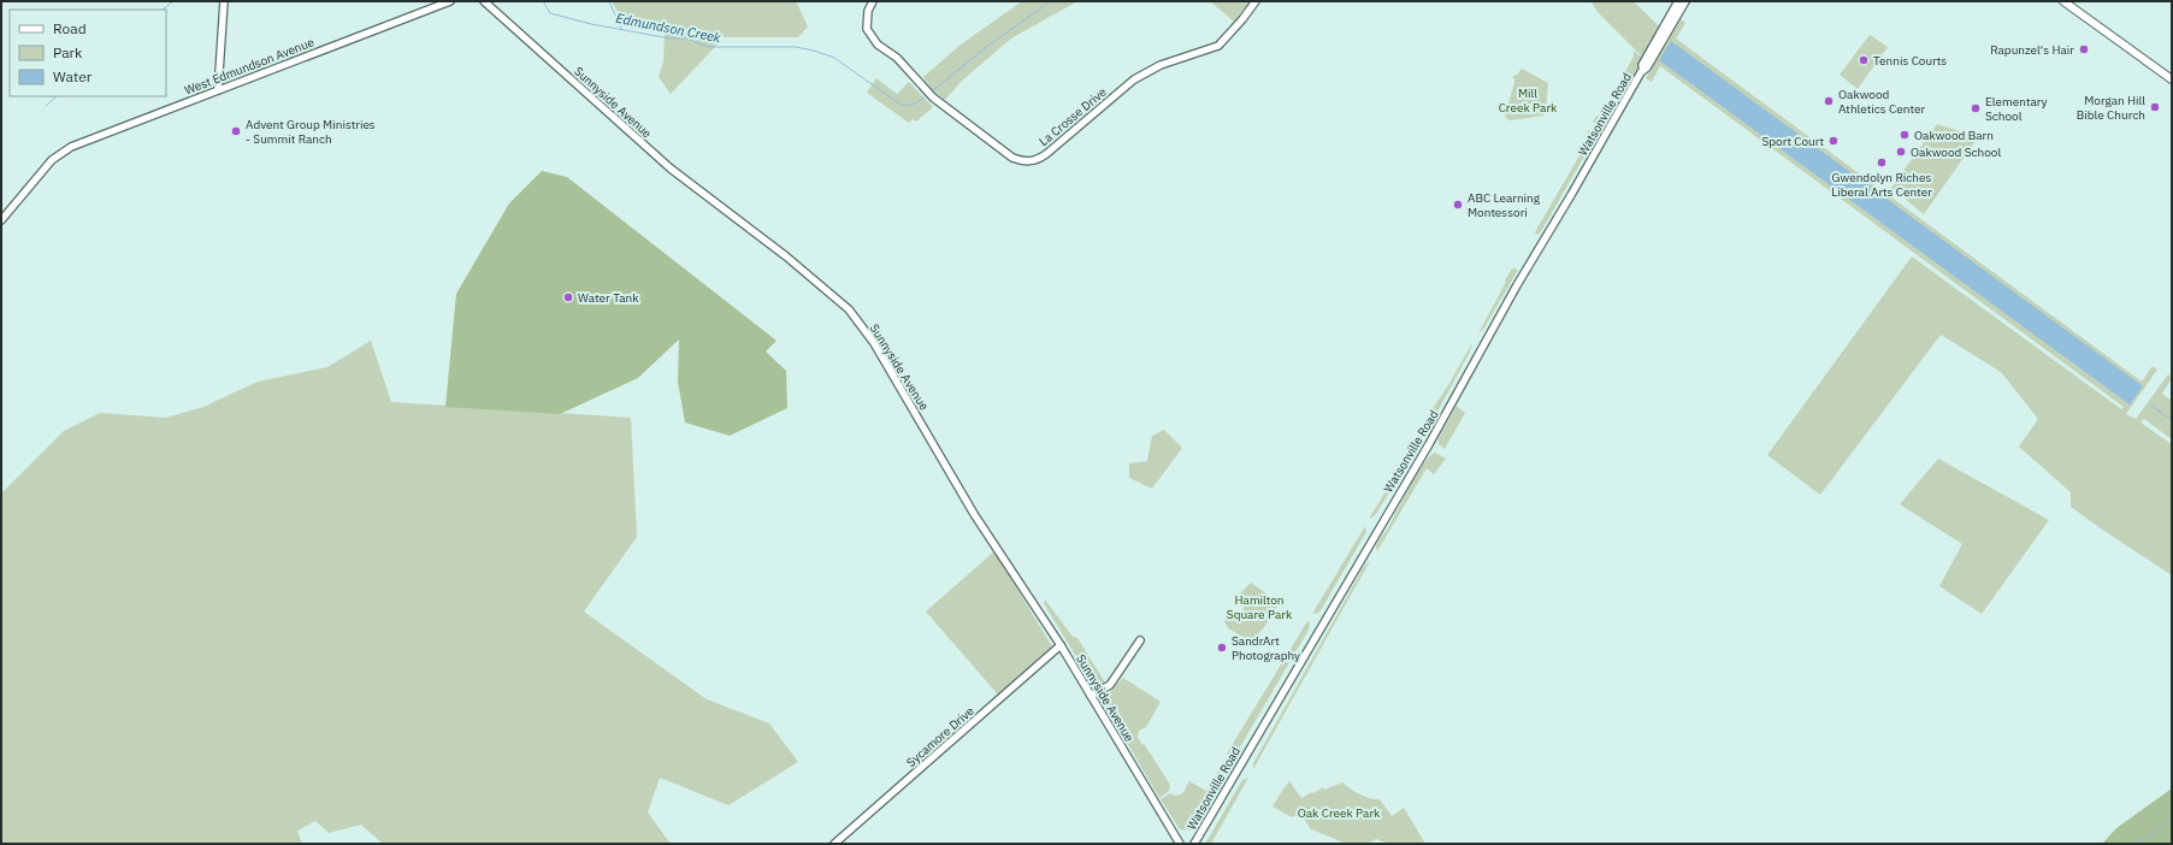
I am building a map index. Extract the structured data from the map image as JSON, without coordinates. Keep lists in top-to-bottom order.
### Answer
{
  "streets": {
    "street": [
      "West Edmundson Avenue",
      "Sunnyside Avenue",
      "Watsonville Road",
      "La Crosse Drive",
      "Sycamore Drive"
    ]
  },
  "crossings": [
    ["Sunnyside Avenue", "Sycamore Drive"]
  ],
  "water": ["Edmundson Creek"],
  "parks": ["Mill Creek Park", "Hamilton Square Park", "Oak Creek Park"],
  "places": [
    "Rapunzel's Hair",
    "Tennis Courts",
    "Oakwood Athletics Center",
    "Morgan Hill Bible Church",
    "Elementary School",
    "Advent Group Ministries - Summit Ranch",
    "Oakwood Barn",
    "Sport Court",
    "Oakwood School",
    "Gwendolyn Riches Liberal Arts Center",
    "ABC Learning Montessori",
    "Water Tank",
    "SandrArt Photography"
  ],
  "legend": ["Road", "Park", "Water"]
}
